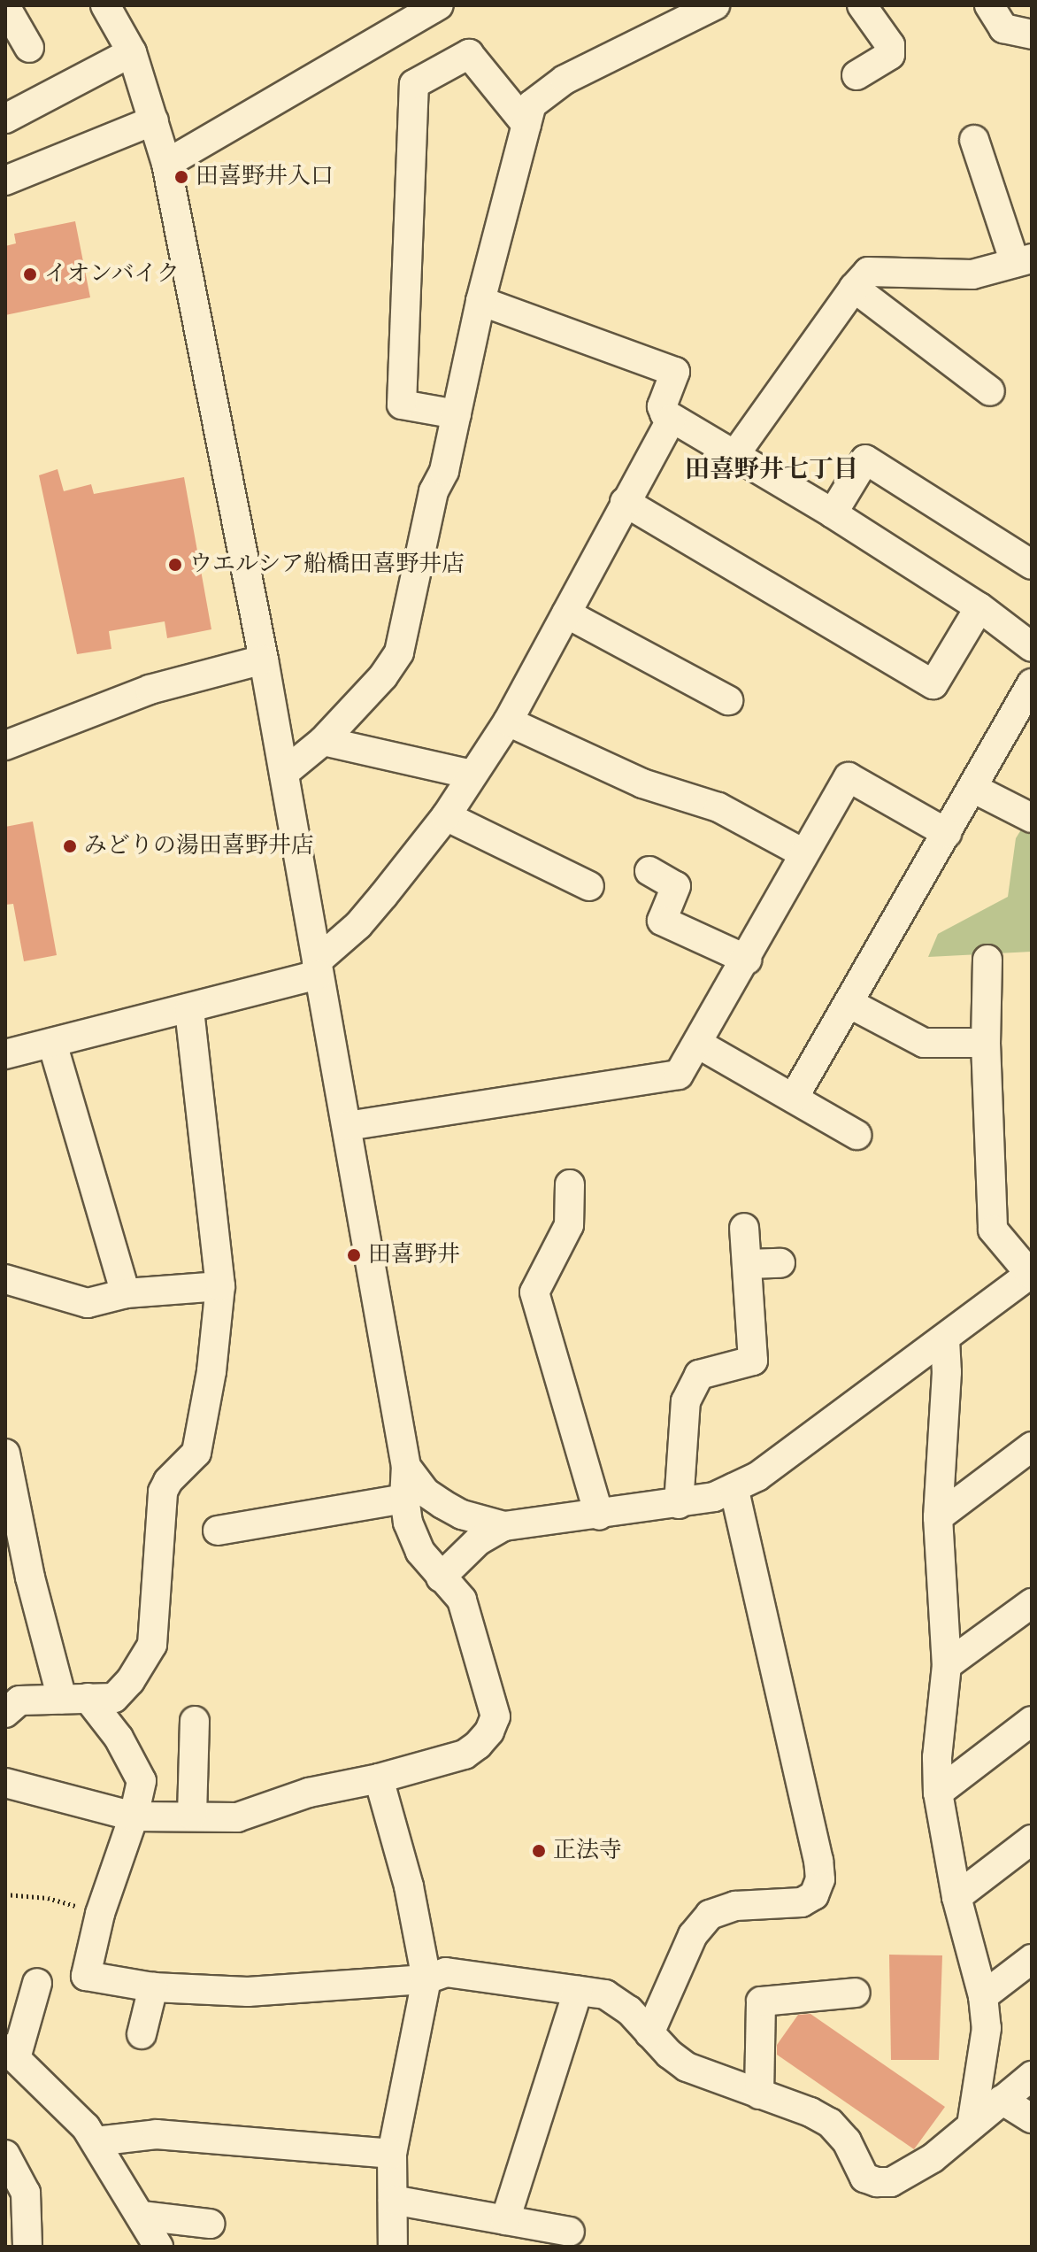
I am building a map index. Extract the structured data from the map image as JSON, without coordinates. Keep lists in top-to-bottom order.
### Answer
{
  "districts": ["田喜野井七丁目"],
  "places": [
    "田喜野井入口",
    "イオンバイク",
    "ウエルシア船橋田喜野井店",
    "みどりの湯田喜野井店",
    "田喜野井",
    "正法寺"
  ]
}
